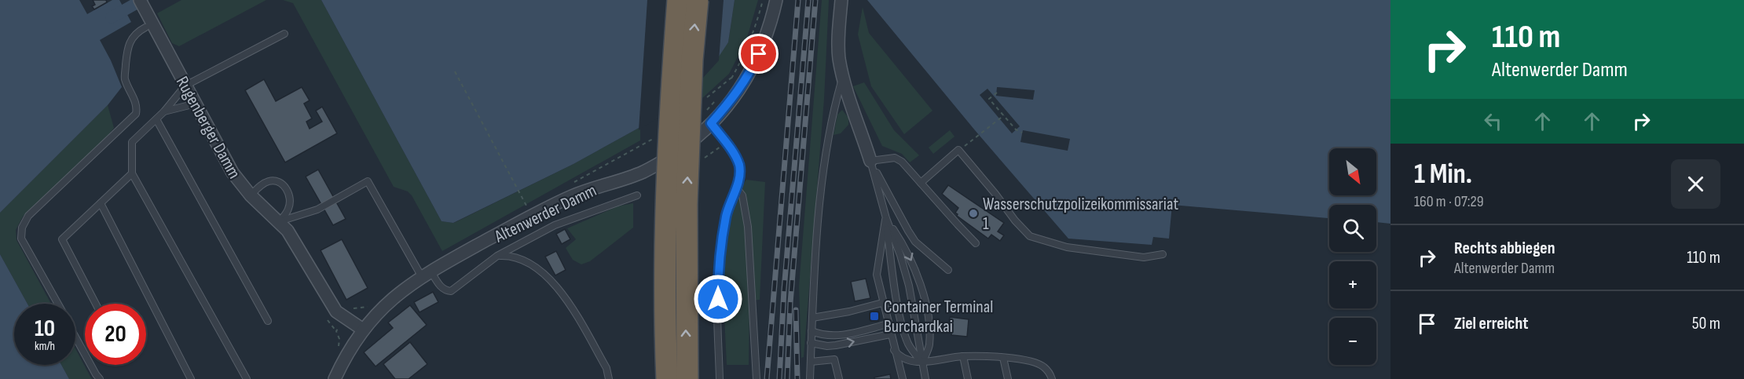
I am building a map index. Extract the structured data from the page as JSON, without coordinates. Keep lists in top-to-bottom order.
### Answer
{
  "streets": {
    "street": ["Rugenberger Damm", "Altenwerder Damm"]
  },
  "crossings": [
    ["Rugenberger Damm", "Altenwerder Damm"]
  ],
  "places": {
    "other": ["Wasserschutzpolizeikommissariat 1"],
    "transit": ["Container Terminal Burchardkai"]
  },
  "north": "bottom right",
  "page": {
    "turn": ["110 m", "Altenwerder Damm"],
    "heading": ["1 Min.", "160 m · 07:29"],
    "map_buttons": ["+", "−"],
    "list": [
      {
        "name": "Rechts abbiegen",
        "note": "Altenwerder Damm",
        "value": "110 m"
      },
      {
        "name": "Ziel erreicht",
        "value": "50 m"
      }
    ],
    "speed": "10 km/h",
    "limit": "20"
  }
}
